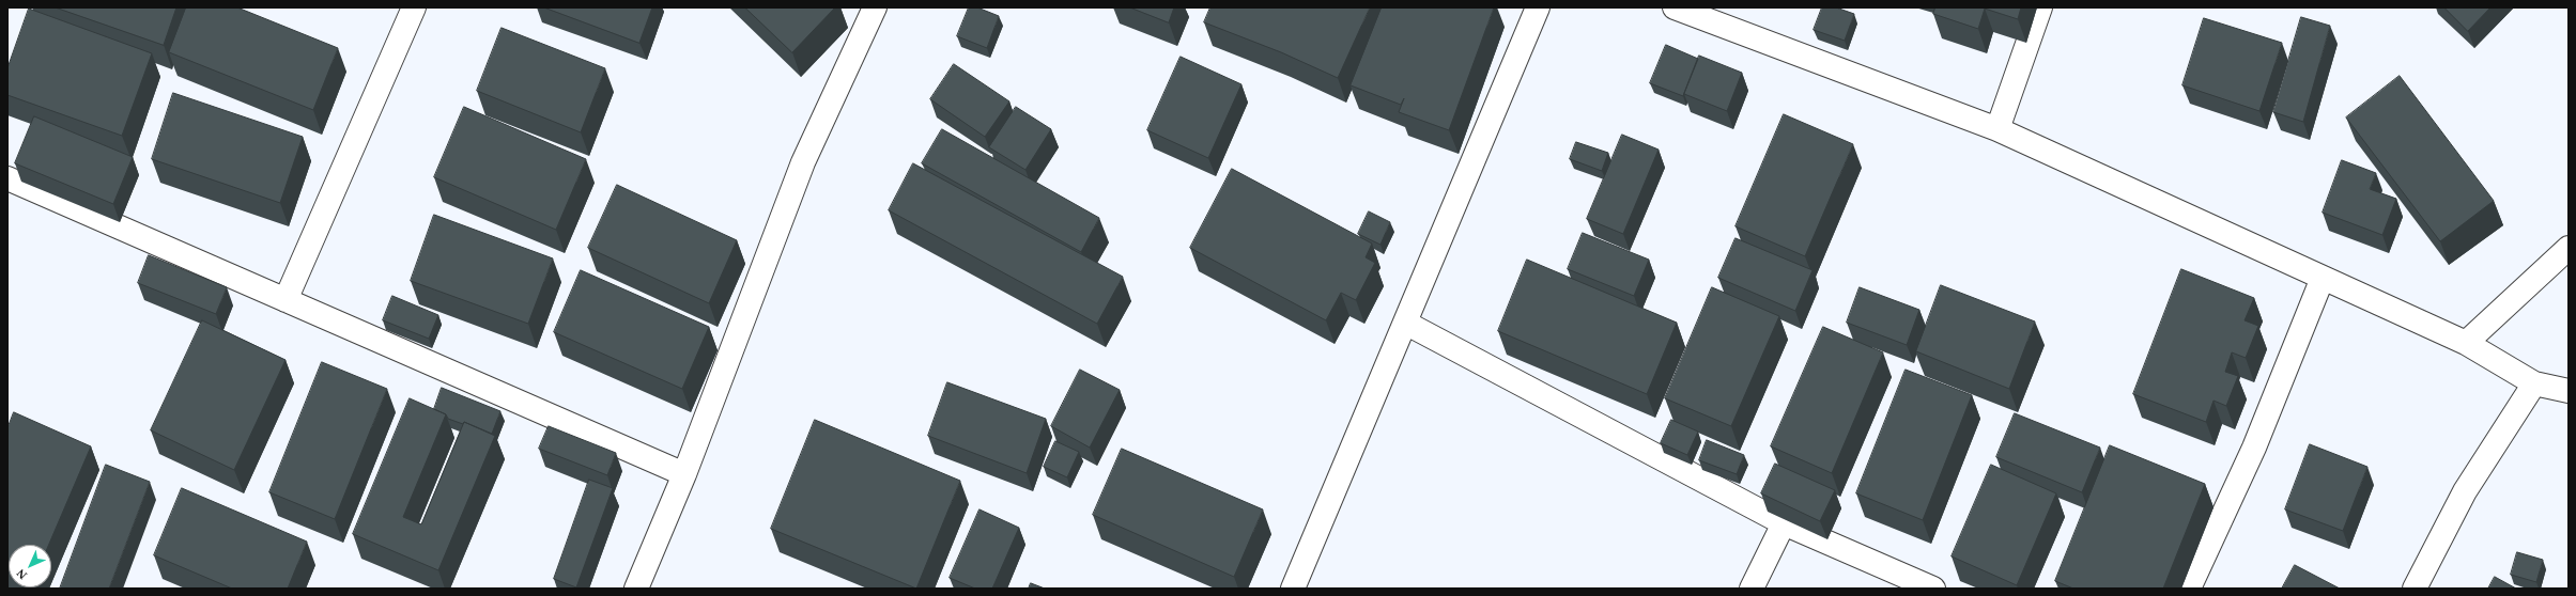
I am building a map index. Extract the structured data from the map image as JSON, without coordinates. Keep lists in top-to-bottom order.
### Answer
{
  "north": "bottom left"
}
